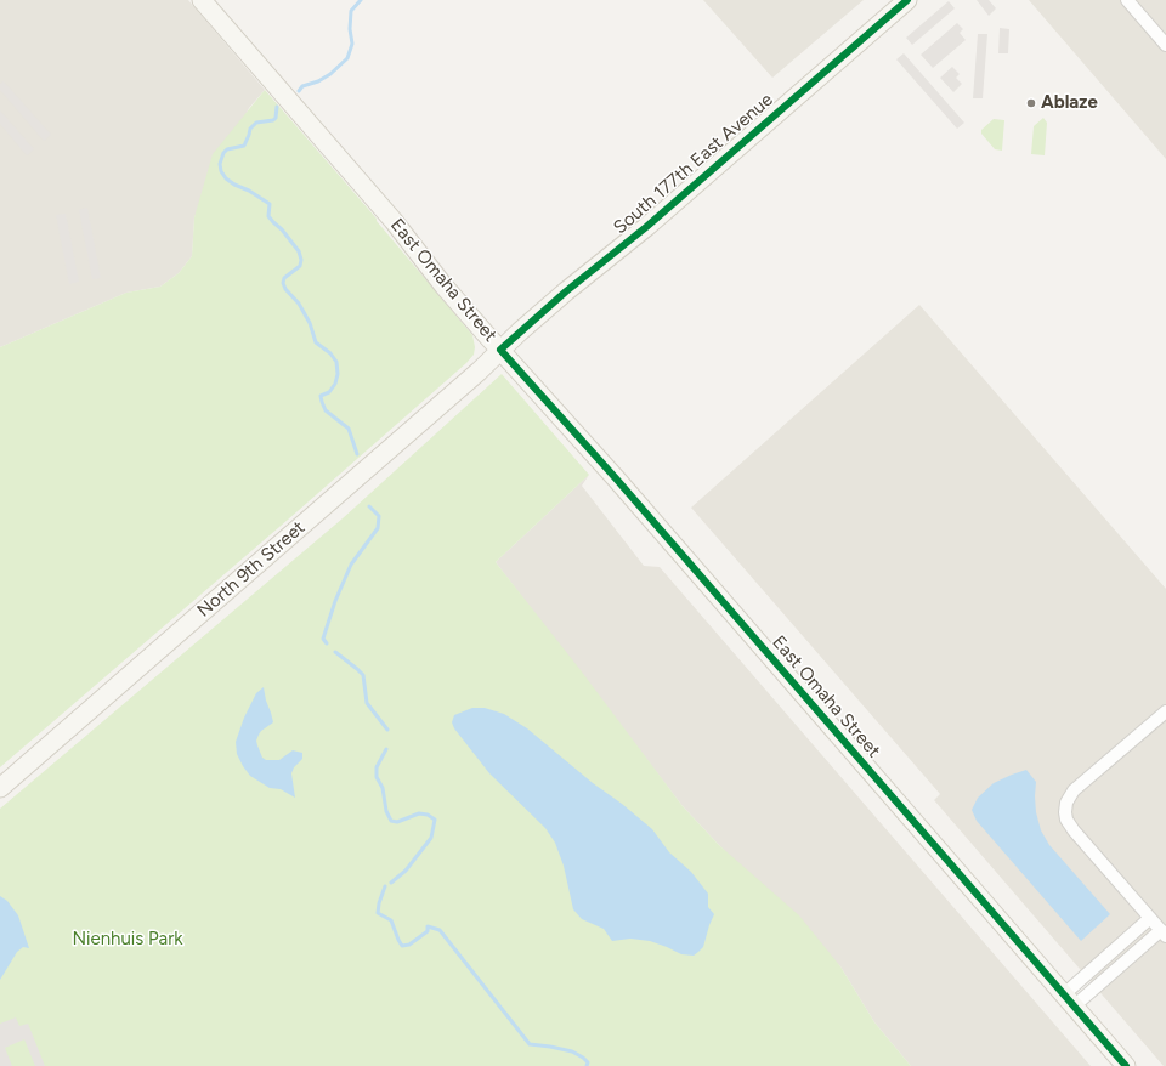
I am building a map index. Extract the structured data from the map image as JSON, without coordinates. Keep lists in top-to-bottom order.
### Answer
{
  "streets": {
    "street": ["South 177th East Avenue", "East Omaha Street", "North 9th Street"]
  },
  "crossings": [
    ["South 177th East Avenue", "East Omaha Street"],
    ["South 177th East Avenue", "North 9th Street"],
    ["East Omaha Street", "North 9th Street"]
  ],
  "parks": ["Nienhuis Park"],
  "places": ["Ablaze"]
}
